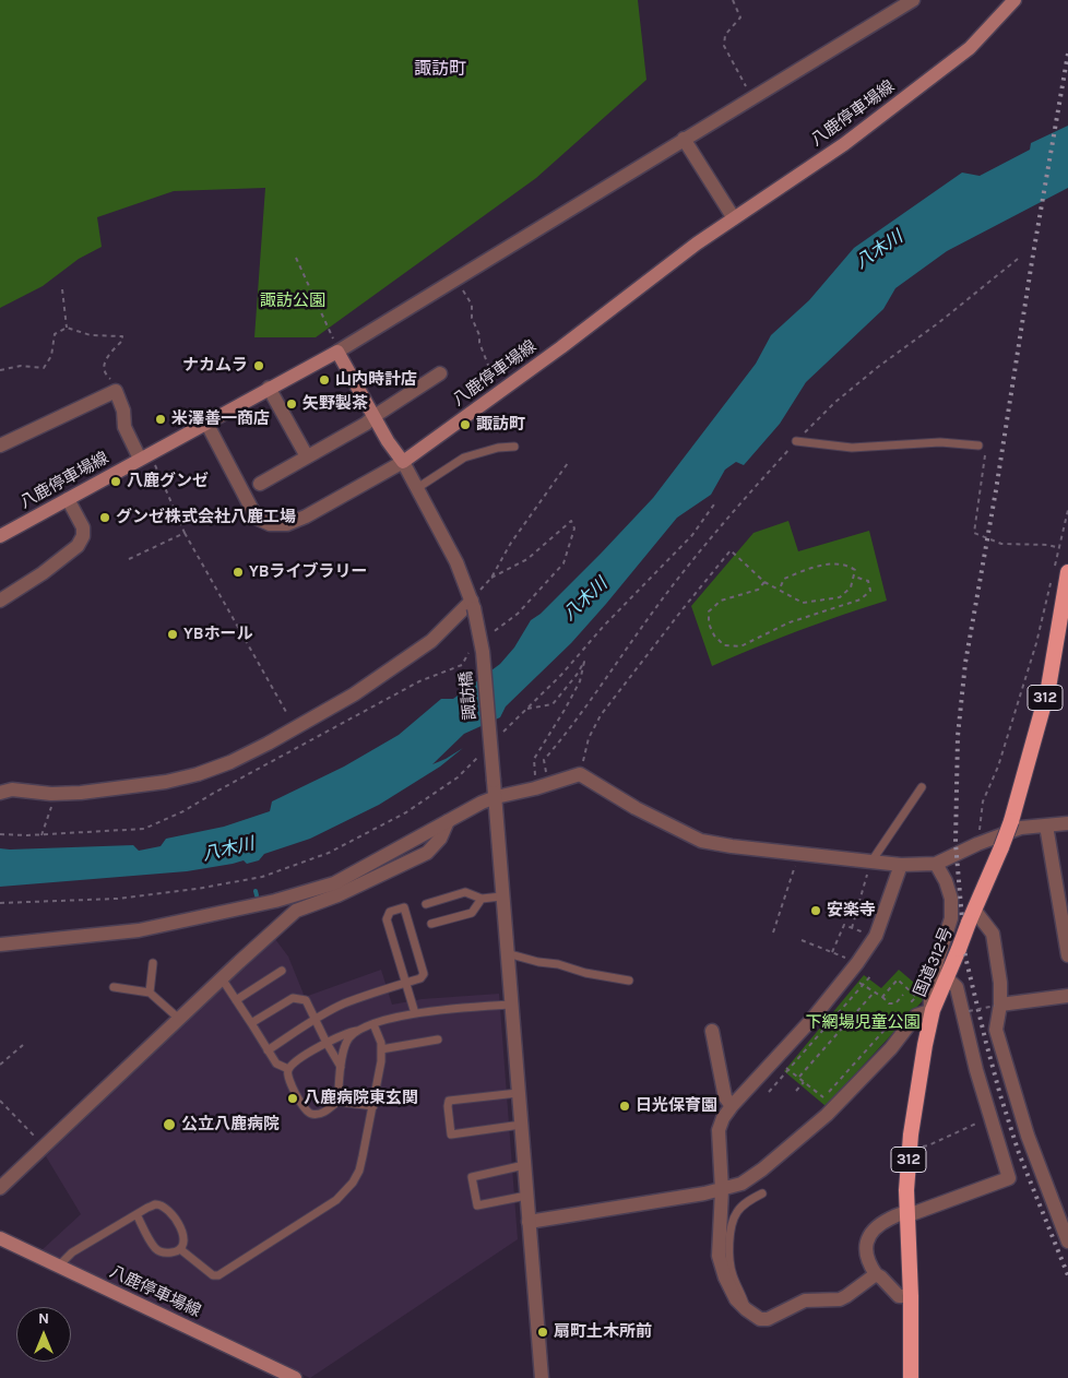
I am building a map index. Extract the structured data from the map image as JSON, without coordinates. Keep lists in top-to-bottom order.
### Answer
{
  "streets": {
    "highway": ["312", "国道312号"],
    "main road": ["八鹿停車場線"],
    "street": ["諏訪橋"]
  },
  "crossings": [
    ["八鹿停車場線", "諏訪橋"]
  ],
  "districts": ["諏訪町"],
  "water": ["八木川"],
  "parks": ["諏訪公園", "下網場児童公園"],
  "places": [
    "ナカムラ",
    "山内時計店",
    "矢野製茶",
    "米澤善一商店",
    "諏訪町",
    "八鹿グンゼ",
    "グンゼ株式会社八鹿工場",
    "YBライブラリー",
    "YBホール",
    "安楽寺",
    "八鹿病院東玄関",
    "日光保育園",
    "公立八鹿病院",
    "扇町土木所前"
  ],
  "north": "top"
}
